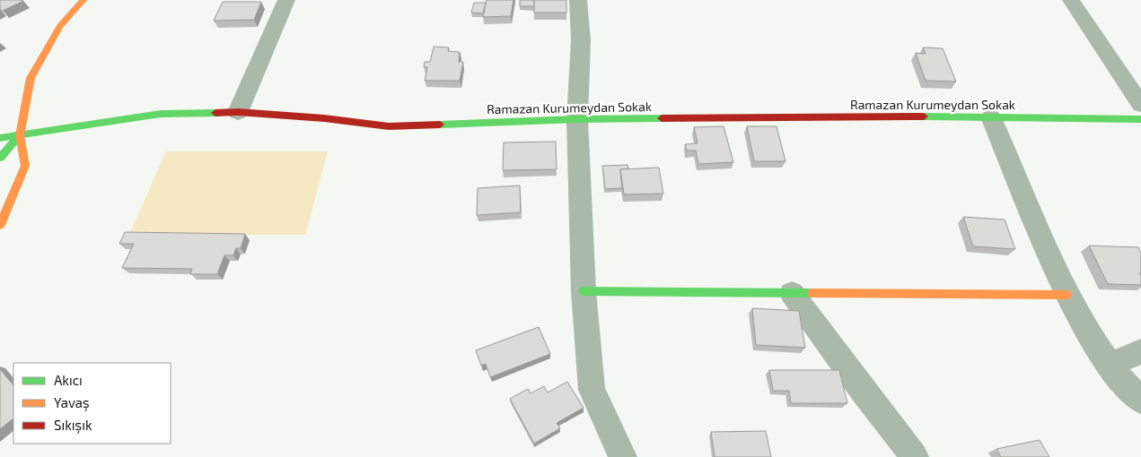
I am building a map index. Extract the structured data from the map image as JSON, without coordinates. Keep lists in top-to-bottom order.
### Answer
{
  "streets": {
    "street": ["Ramazan Kurumeydan Sokak"]
  },
  "legend": ["Akıcı", "Yavaş", "Sıkışık"]
}
